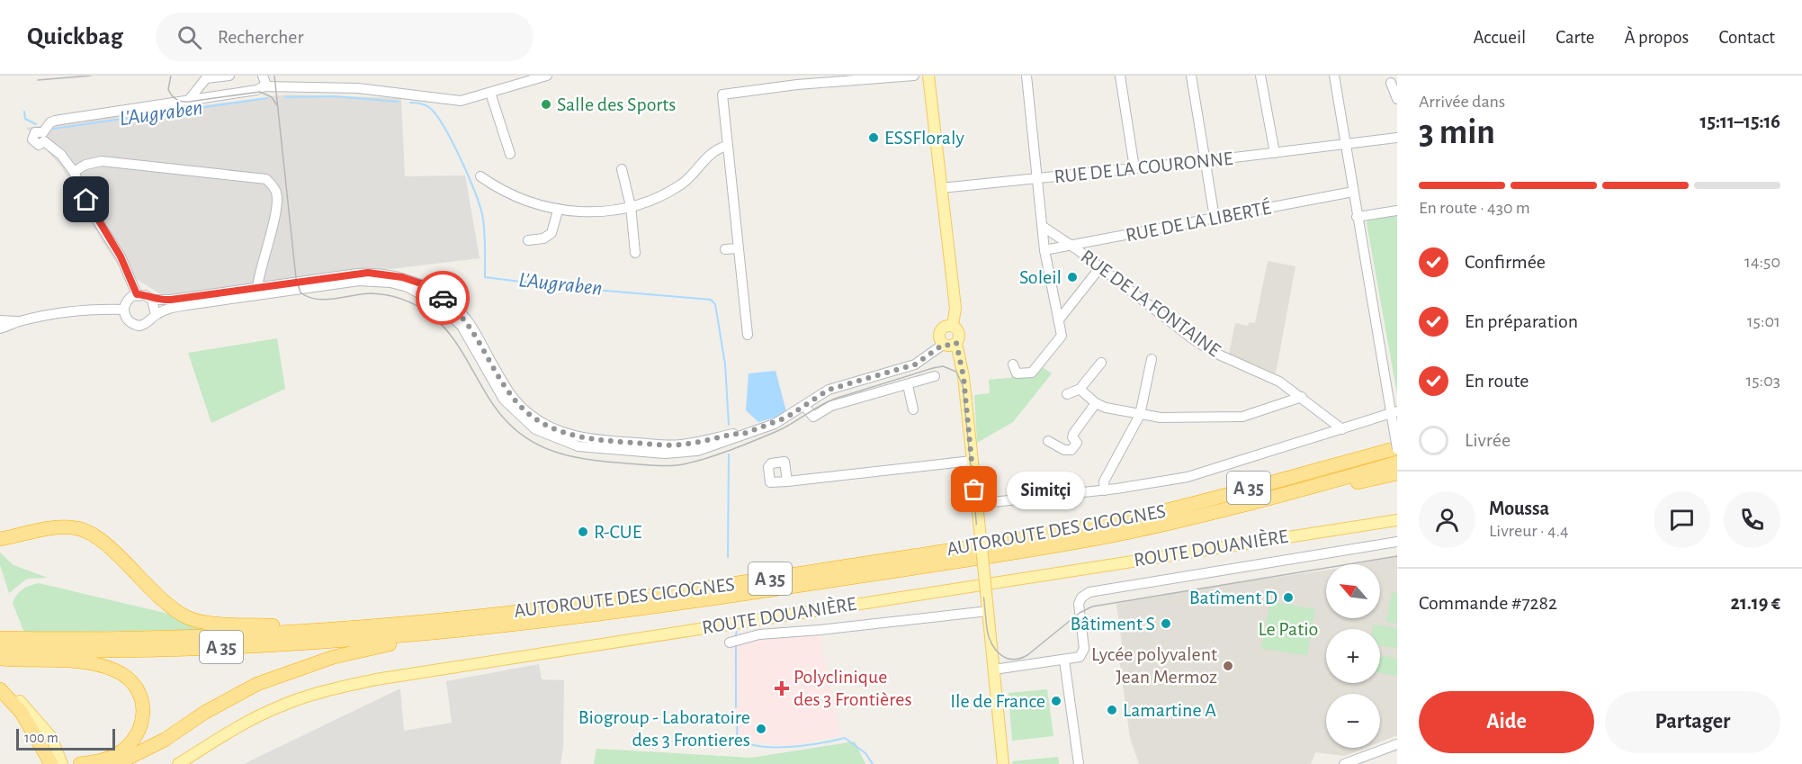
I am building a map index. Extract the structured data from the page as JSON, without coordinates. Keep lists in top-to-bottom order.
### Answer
{
  "streets": {
    "highway": ["A 35", "AUTOROUTE DES CIGOGNES"],
    "main road": ["ROUTE DOUANIÈRE"],
    "street": ["RUE DE LA COURONNE", "RUE DE LA LIBERTÉ", "RUE DE LA FONTAINE"]
  },
  "crossings": [
    ["RUE DE LA LIBERTÉ", "RUE DE LA FONTAINE"]
  ],
  "water": ["L'Augraben"],
  "parks": ["Le Patio"],
  "places": {
    "other": [
      "Salle des Sports",
      "ESSFloraly",
      "Soleil",
      "Simitçi",
      "R-CUE",
      "Batîment D",
      "Bâtiment S",
      "Lycée polyvalent Jean Mermoz",
      "Ile de France",
      "Lamartine A",
      "Biogroup - Laboratoire des 3 Frontieres"
    ],
    "health": ["Polyclinique des 3 Frontières"]
  },
  "scale_bar": "100 m",
  "north": "top left",
  "page": {
    "header": "Quickbag",
    "search": "Rechercher",
    "nav": [
      "Accueil",
      "Carte",
      "À propos",
      "Contact"
    ],
    "heading": ["3 min", "Arrivée dans", "15:11–15:16"],
    "panel": [
      "Moussa",
      "Livreur · 4.4",
      "Commande #7282",
      "21.19 €"
    ],
    "bar": "En route · 430 m",
    "list": [
      ["Confirmée", "14:50"],
      ["En préparation", "15:01"],
      ["En route", "15:03"],
      "Livrée"
    ],
    "bubble": "Simitçi",
    "map_buttons": ["+", "−"],
    "buttons": ["Aide", "Partager"],
    "scale": "100 m"
  }
}
